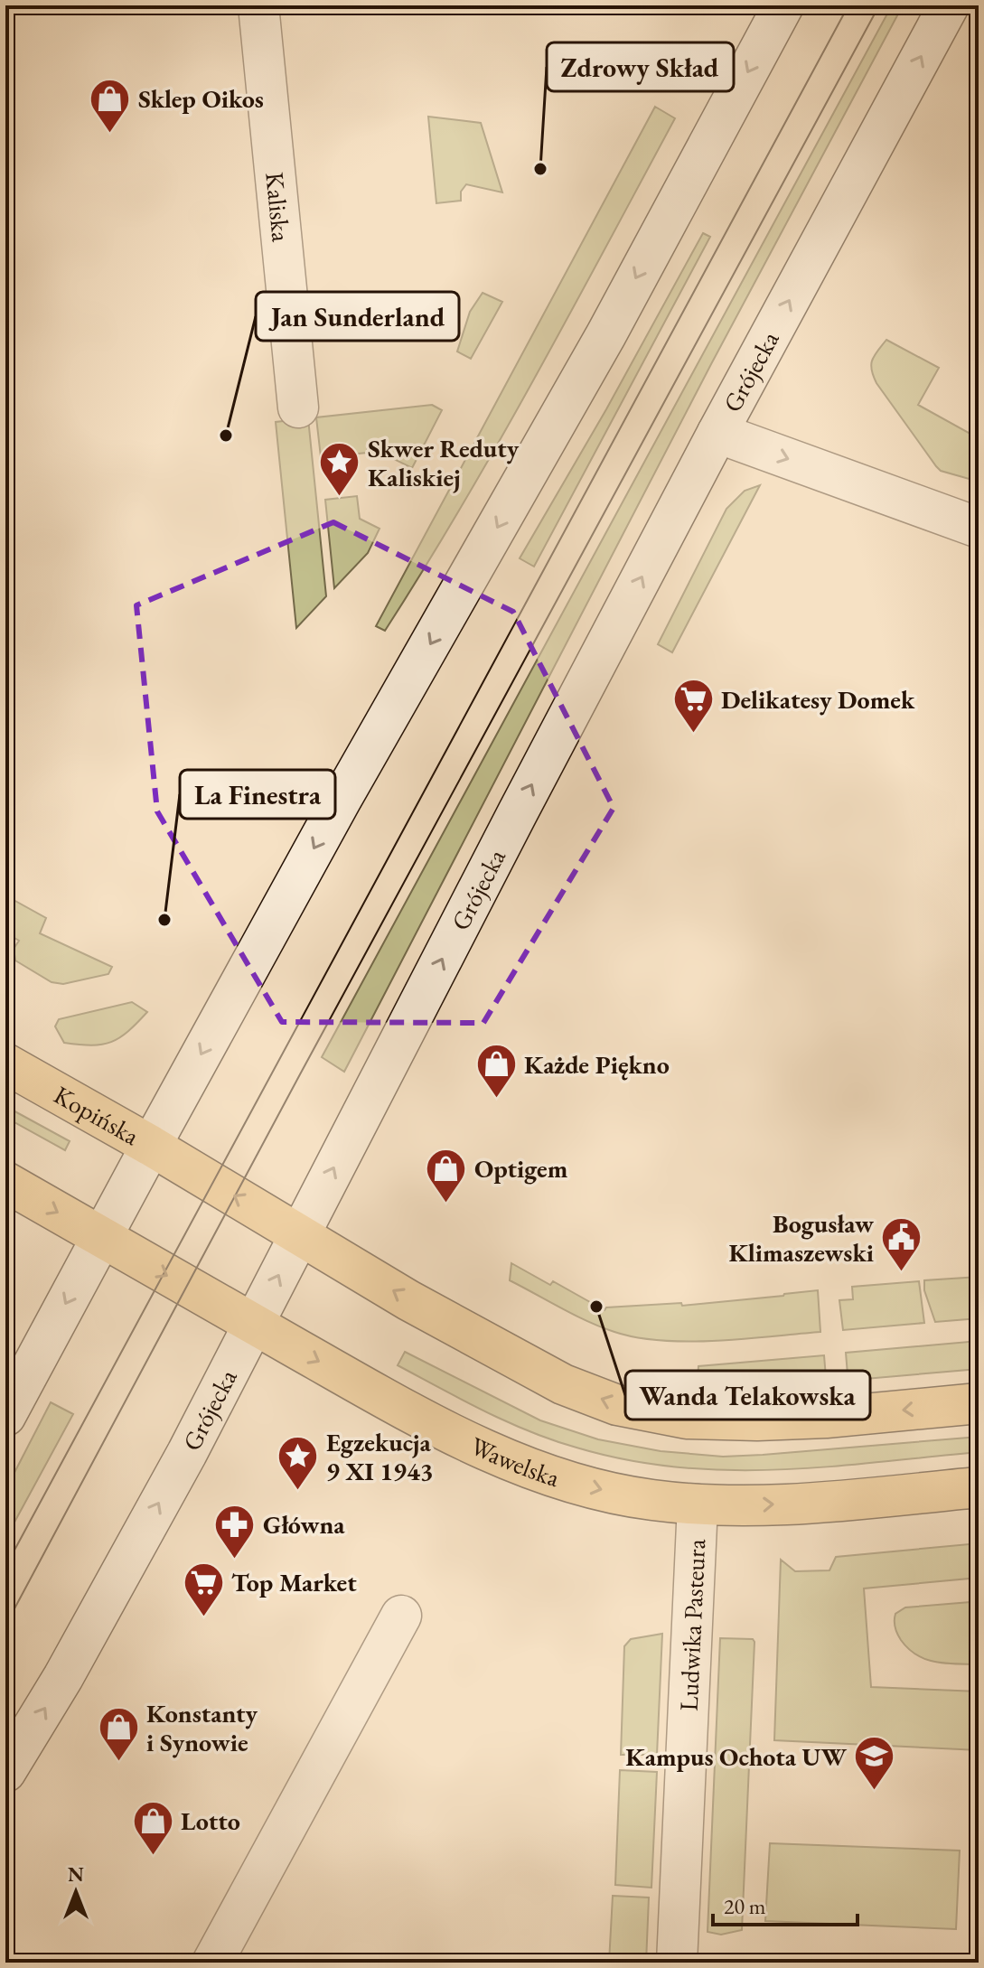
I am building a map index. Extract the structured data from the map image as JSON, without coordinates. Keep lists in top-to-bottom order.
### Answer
{
  "streets": {
    "main road": [
      "Kaliska",
      "Grójecka",
      "Kopińska",
      "Wawelska",
      "Ludwika Pasteura"
    ]
  },
  "crossings": [
    ["Grójecka", "Wawelska"],
    ["Wawelska", "Ludwika Pasteura"]
  ],
  "places": {
    "shop": [
      "Sklep Oikos",
      "Każde Piękno",
      "Optigem",
      "Konstanty i Synowie",
      "Lotto"
    ],
    "other": [
      "Zdrowy Skład",
      "Jan Sunderland",
      "La Finestra",
      "Wanda Telakowska"
    ],
    "place": ["Skwer Reduty Kaliskiej", "Egzekucja 9 XI 1943"],
    "supermarket": ["Delikatesy Domek", "Top Market"],
    "public building": ["Bogusław Klimaszewski"],
    "pharmacy": ["Główna"],
    "school or university": ["Kampus Ochota UW"]
  },
  "scale_bar": "20 m",
  "north": "top"
}
